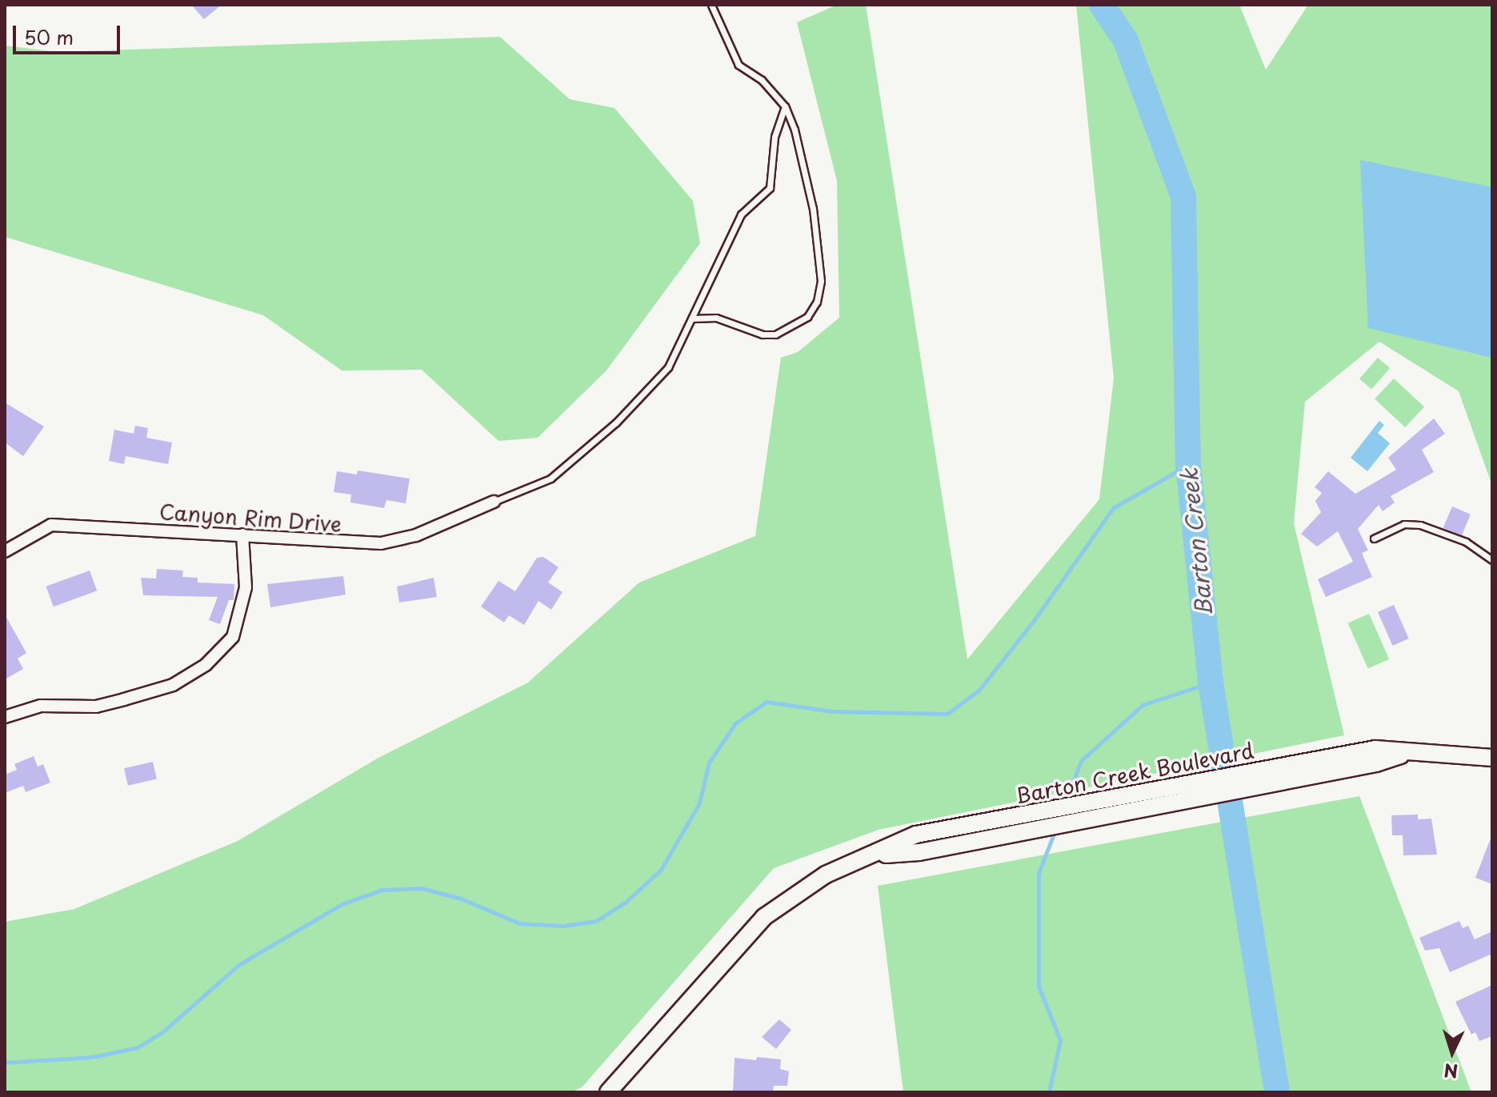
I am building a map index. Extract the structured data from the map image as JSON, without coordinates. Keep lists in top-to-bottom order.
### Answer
{
  "streets": {
    "street": ["Canyon Rim Drive", "Barton Creek Boulevard"]
  },
  "water": ["Barton Creek"],
  "scale_bar": "50 m",
  "north": "bottom"
}
